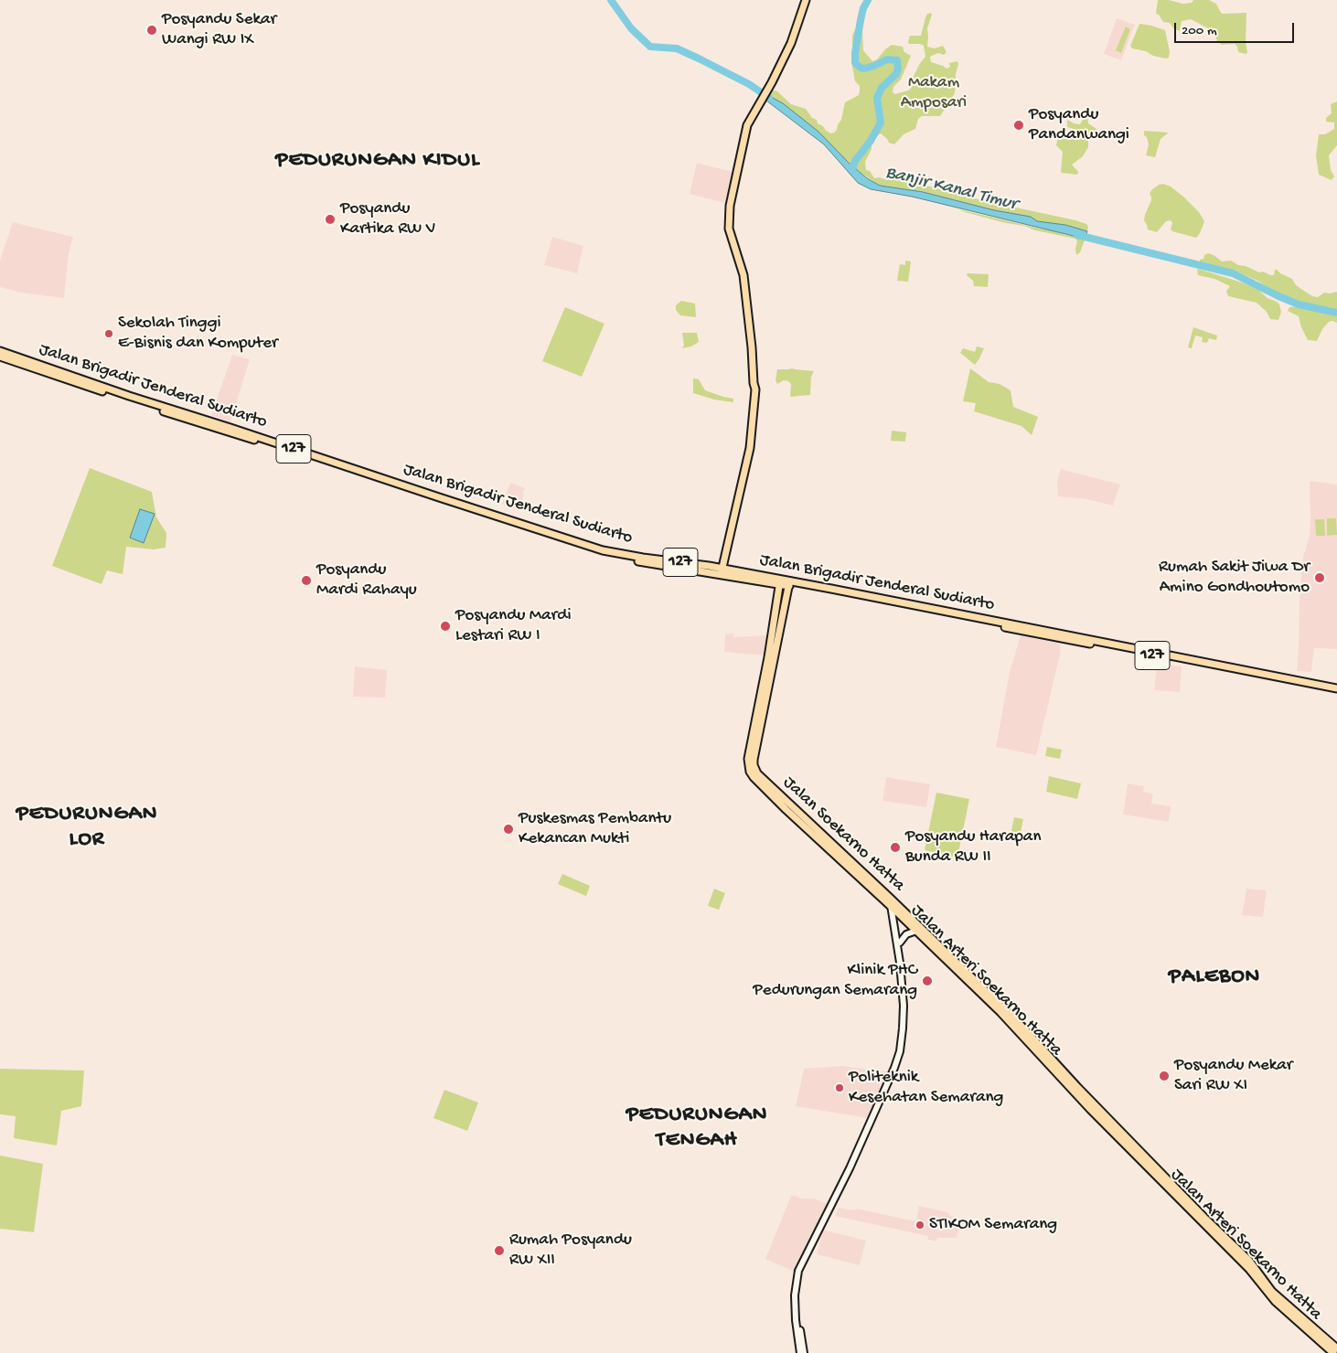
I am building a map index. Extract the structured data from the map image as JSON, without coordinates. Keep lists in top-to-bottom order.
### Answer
{
  "streets": {
    "main road": [
      "Jalan Brigadir Jenderal Sudiarto",
      "127",
      "Jalan Soekarno Hatta",
      "Jalan Arteri Soekarno Hatta"
    ]
  },
  "crossings": [
    ["Jalan Brigadir Jenderal Sudiarto", "Jalan Arteri Soekarno Hatta"],
    ["Jalan Soekarno Hatta", "Jalan Arteri Soekarno Hatta"]
  ],
  "districts": [
    "PEDURUNGAN KIDUL",
    "PEDURUNGAN LOR",
    "PALEBON",
    "PEDURUNGAN TENGAH"
  ],
  "water": ["Banjir Kanal Timur"],
  "parks": ["Makam Amposari"],
  "places": [
    "Posyandu Sekar Wangi RW IX",
    "Posyandu Pandanwangi",
    "Posyandu Kartika RW V",
    "Sekolah Tinggi E-Bisnis dan Komputer",
    "Rumah Sakit Jiwa Dr Amino Gondhoutomo",
    "Posyandu Mardi Rahayu",
    "Posyandu Mardi Lestari RW I",
    "Puskesmas Pembantu Kekancan Mukti",
    "Posyandu Harapan Bunda RW II",
    "Klinik PHC Pedurungan Semarang",
    "Posyandu Mekar Sari RW XI",
    "Politeknik Kesehatan Semarang",
    "STIKOM Semarang",
    "Rumah Posyandu RW XII"
  ],
  "scale_bar": "200 m"
}
